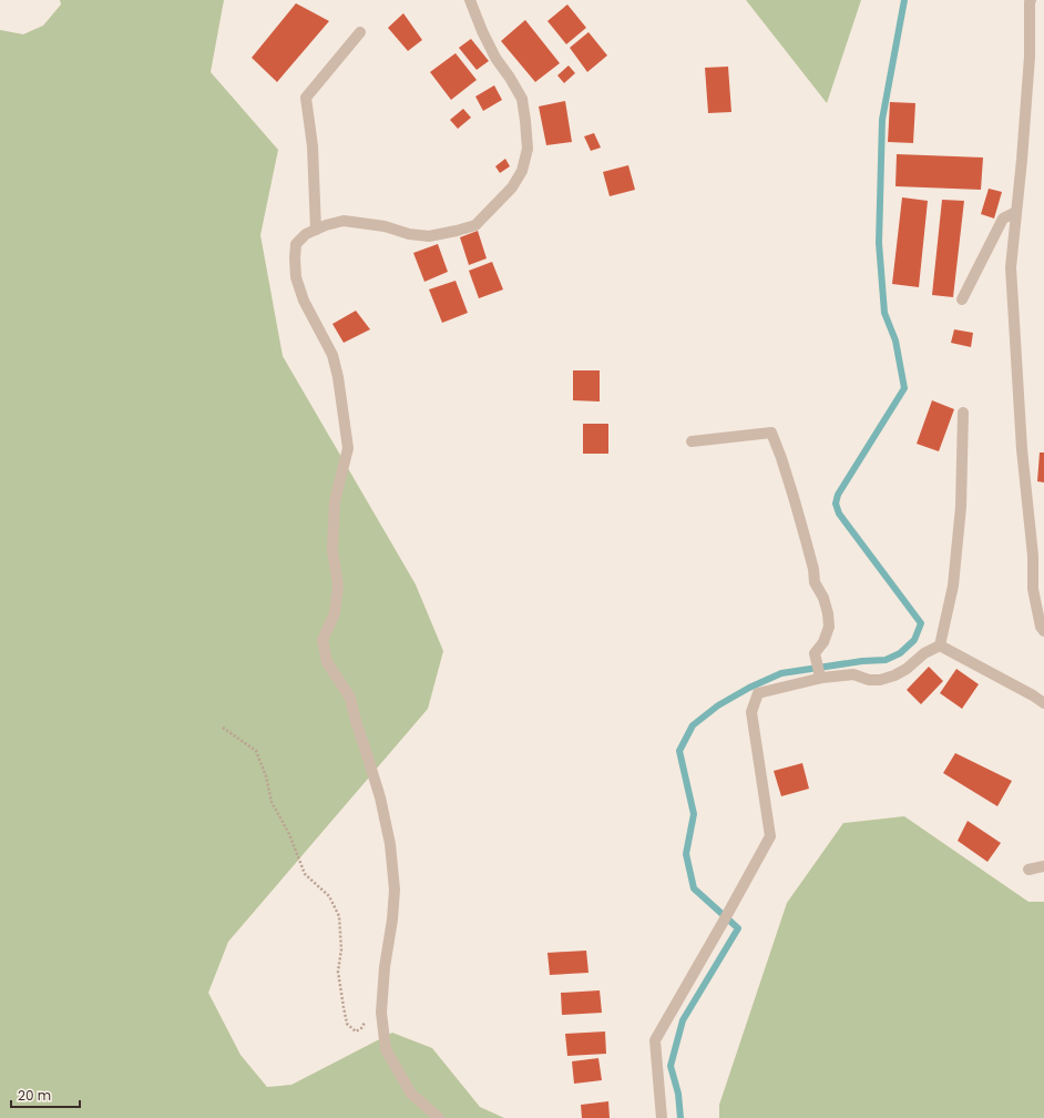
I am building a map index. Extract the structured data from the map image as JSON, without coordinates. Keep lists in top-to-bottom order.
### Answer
{
  "scale_bar": "20 m"
}
